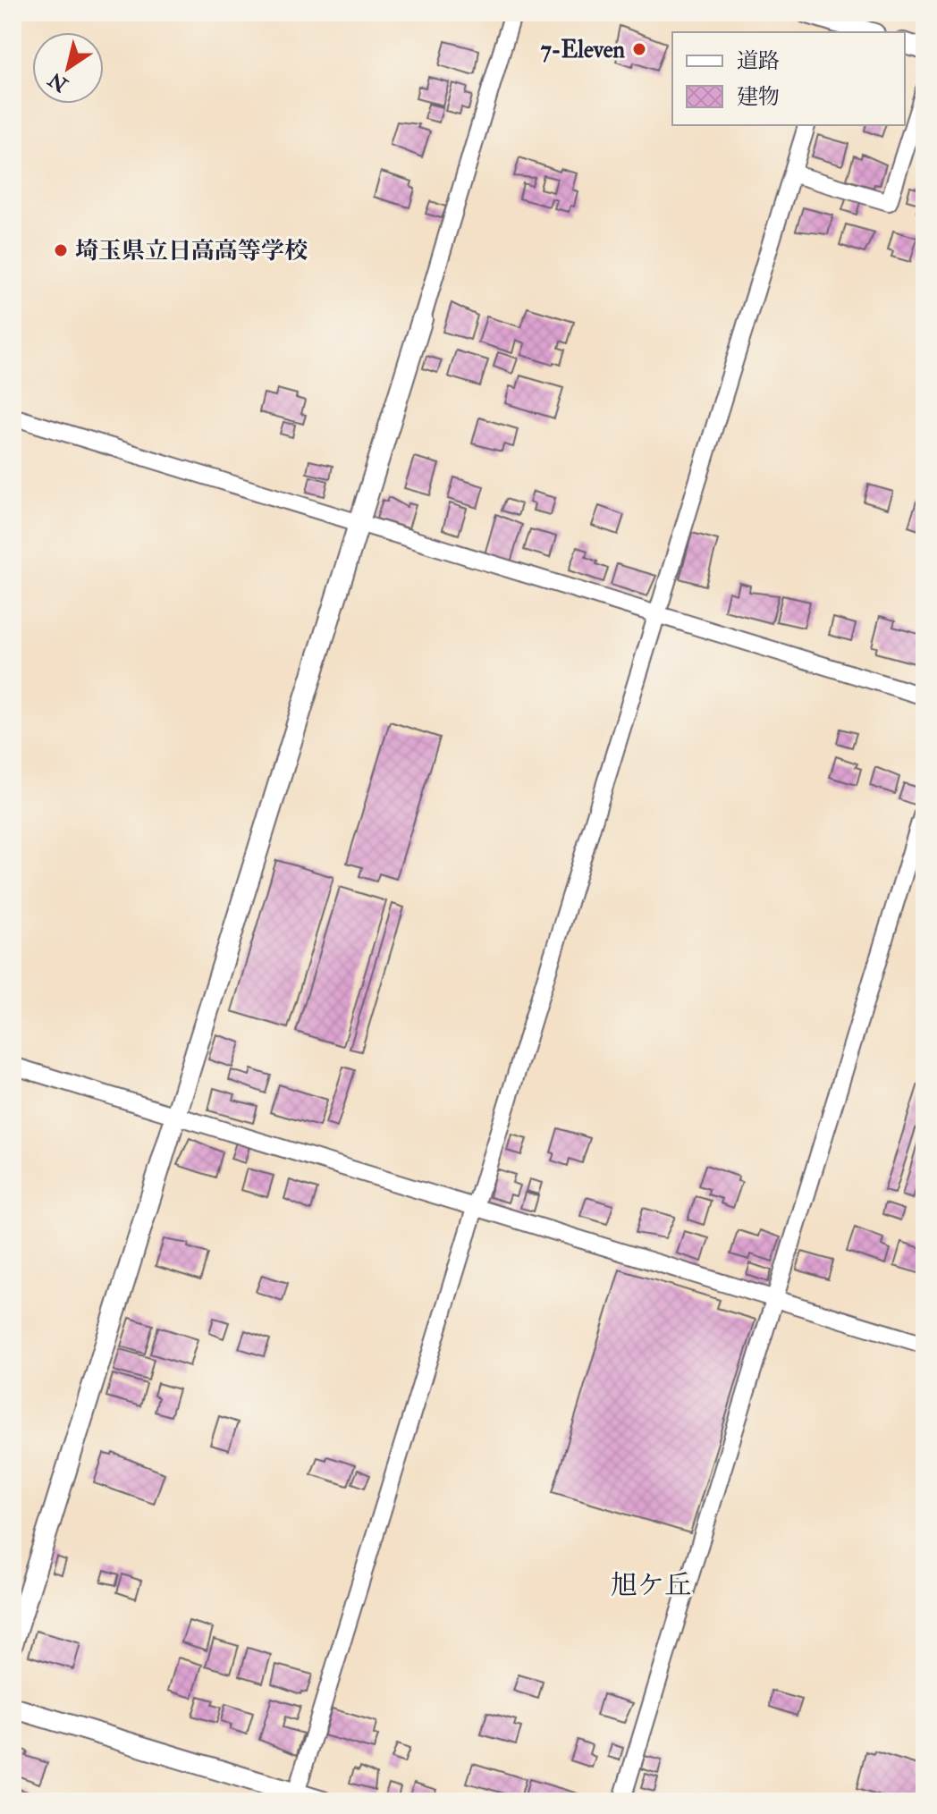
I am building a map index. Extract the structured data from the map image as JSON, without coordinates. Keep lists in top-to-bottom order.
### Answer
{
  "districts": ["旭ケ丘"],
  "places": ["7-Eleven", "埼玉県立日高高等学校"],
  "legend": ["道路", "建物"],
  "north": "bottom left"
}
